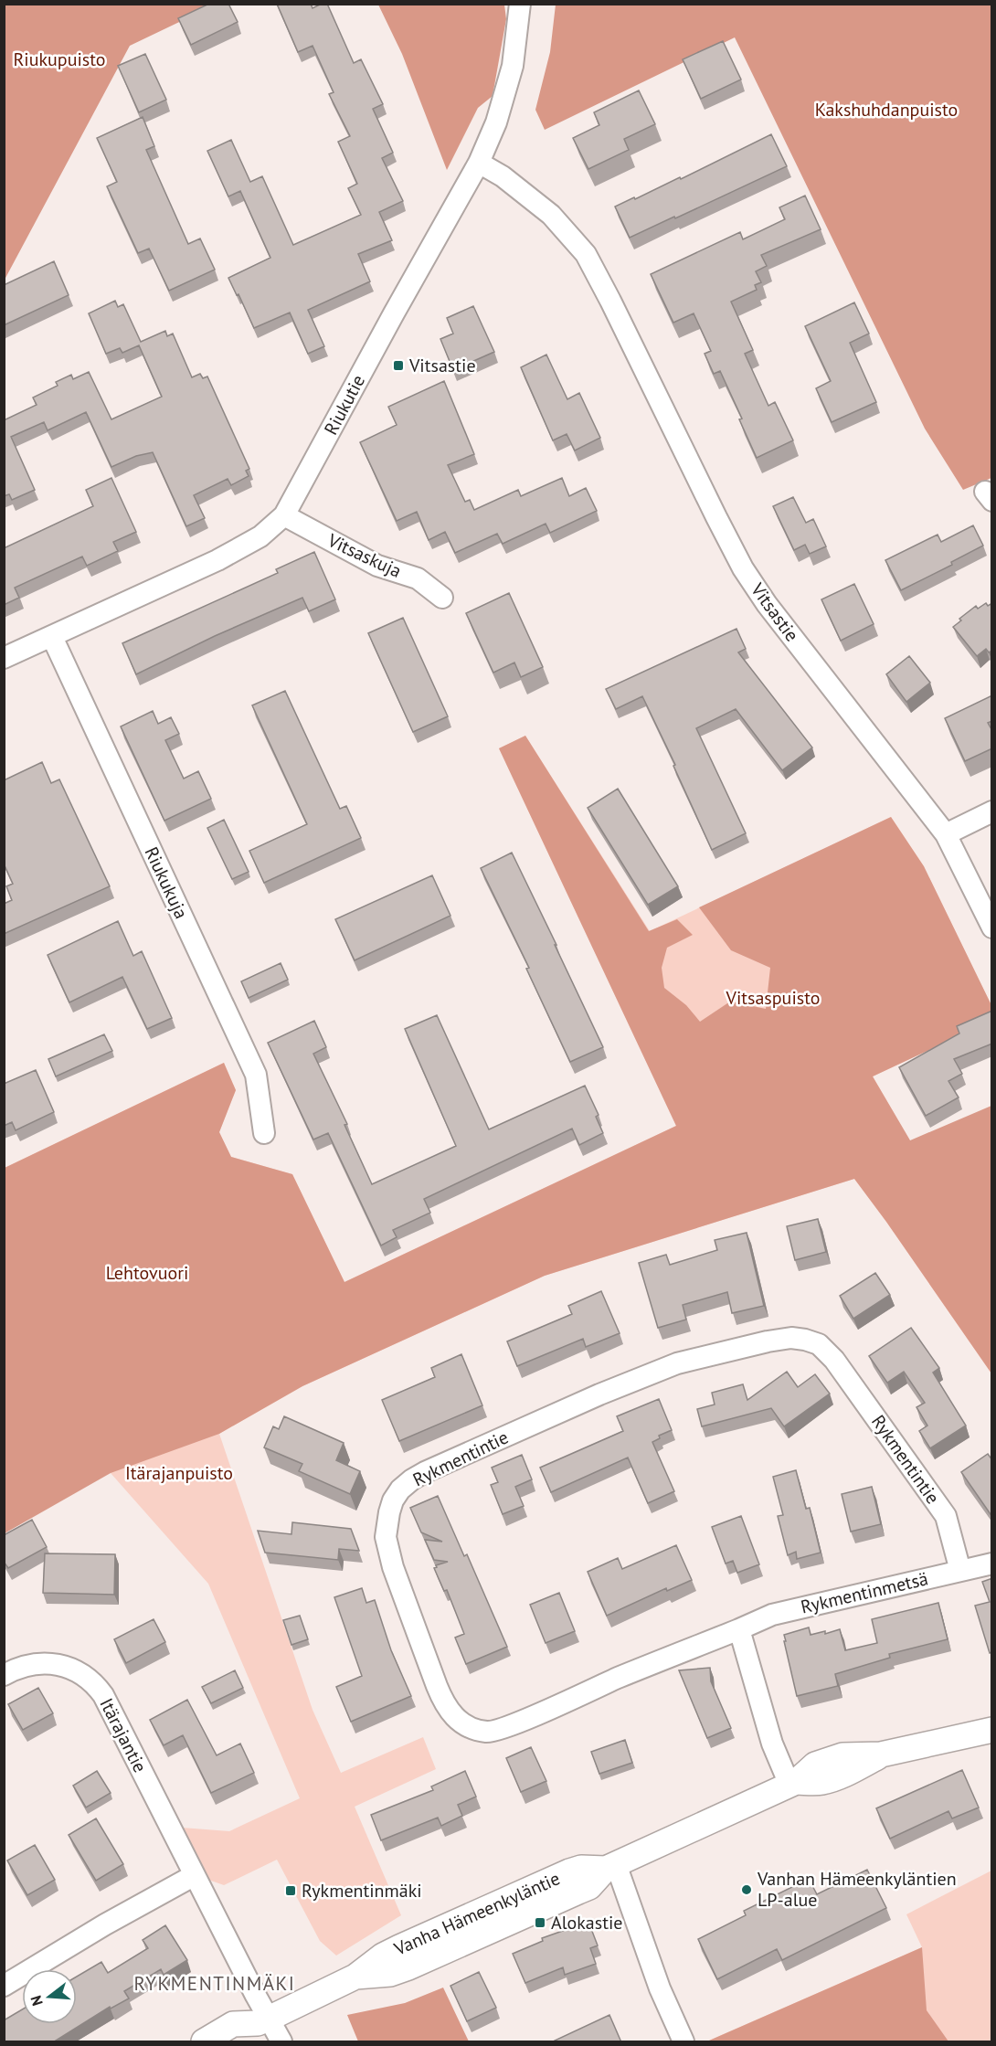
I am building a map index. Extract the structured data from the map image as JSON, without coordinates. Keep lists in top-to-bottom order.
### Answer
{
  "streets": {
    "street": [
      "Riukutie",
      "Vitsaskuja",
      "Vitsastie",
      "Riukukuja",
      "Rykmentintie",
      "Rykmentinmetsä",
      "Itärajantie",
      "Vanha Hämeenkyläntie"
    ]
  },
  "crossings": [
    ["Riukutie", "Vitsaskuja"],
    ["Riukutie", "Vitsastie"],
    ["Riukutie", "Riukukuja"],
    ["Rykmentintie", "Rykmentinmetsä"],
    ["Itärajantie", "Vanha Hämeenkyläntie"]
  ],
  "districts": ["RYKMENTINMÄKI"],
  "parks": [
    "Riukupuisto",
    "Kakshuhdanpuisto",
    "Vitsaspuisto",
    "Lehtovuori",
    "Itärajanpuisto"
  ],
  "places": {
    "transit": ["Vitsastie", "Rykmentinmäki", "Alokastie"],
    "other": ["Vanhan Hämeenkyläntien LP-alue"]
  },
  "north": "left"
}
